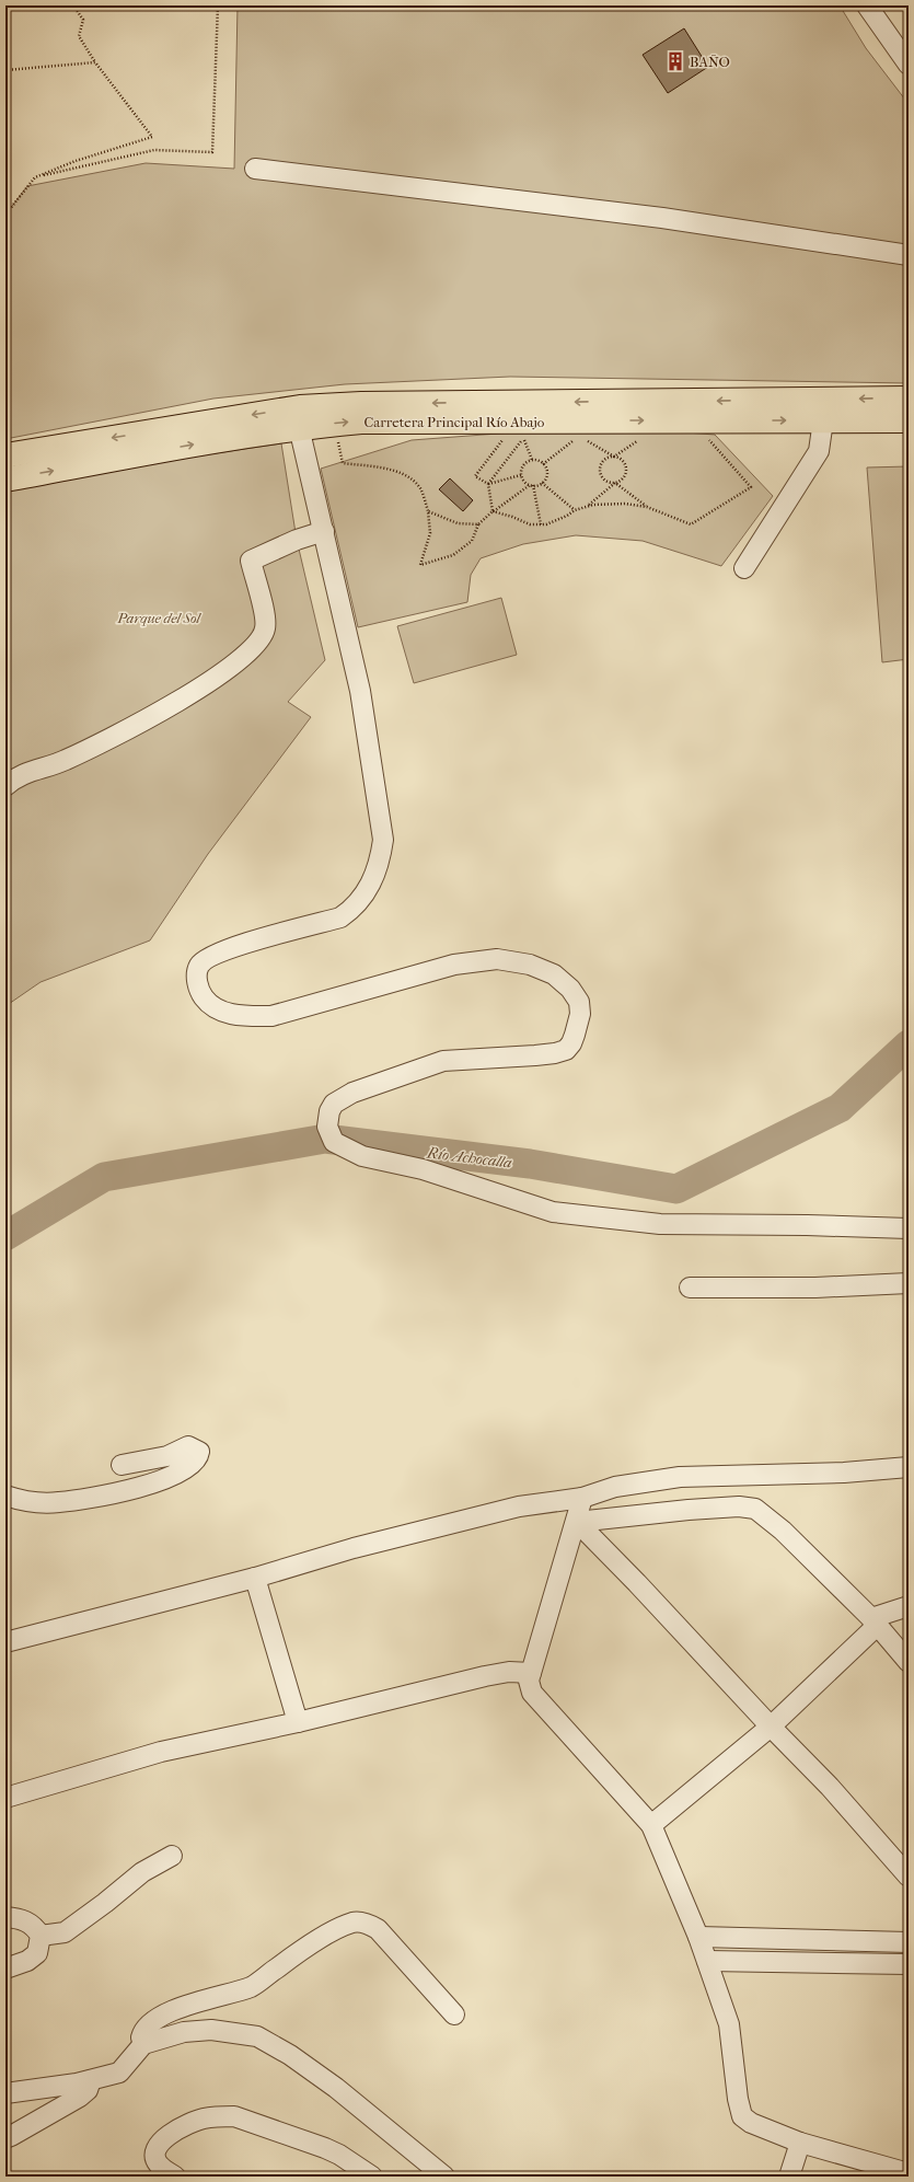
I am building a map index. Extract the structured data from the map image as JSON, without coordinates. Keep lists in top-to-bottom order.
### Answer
{
  "streets": {
    "main road": ["Carretera Principal Río Abajo"]
  },
  "water": ["Río Achocalla"],
  "parks": ["Parque del Sol"],
  "places": {
    "building": ["BAÑO"]
  }
}
